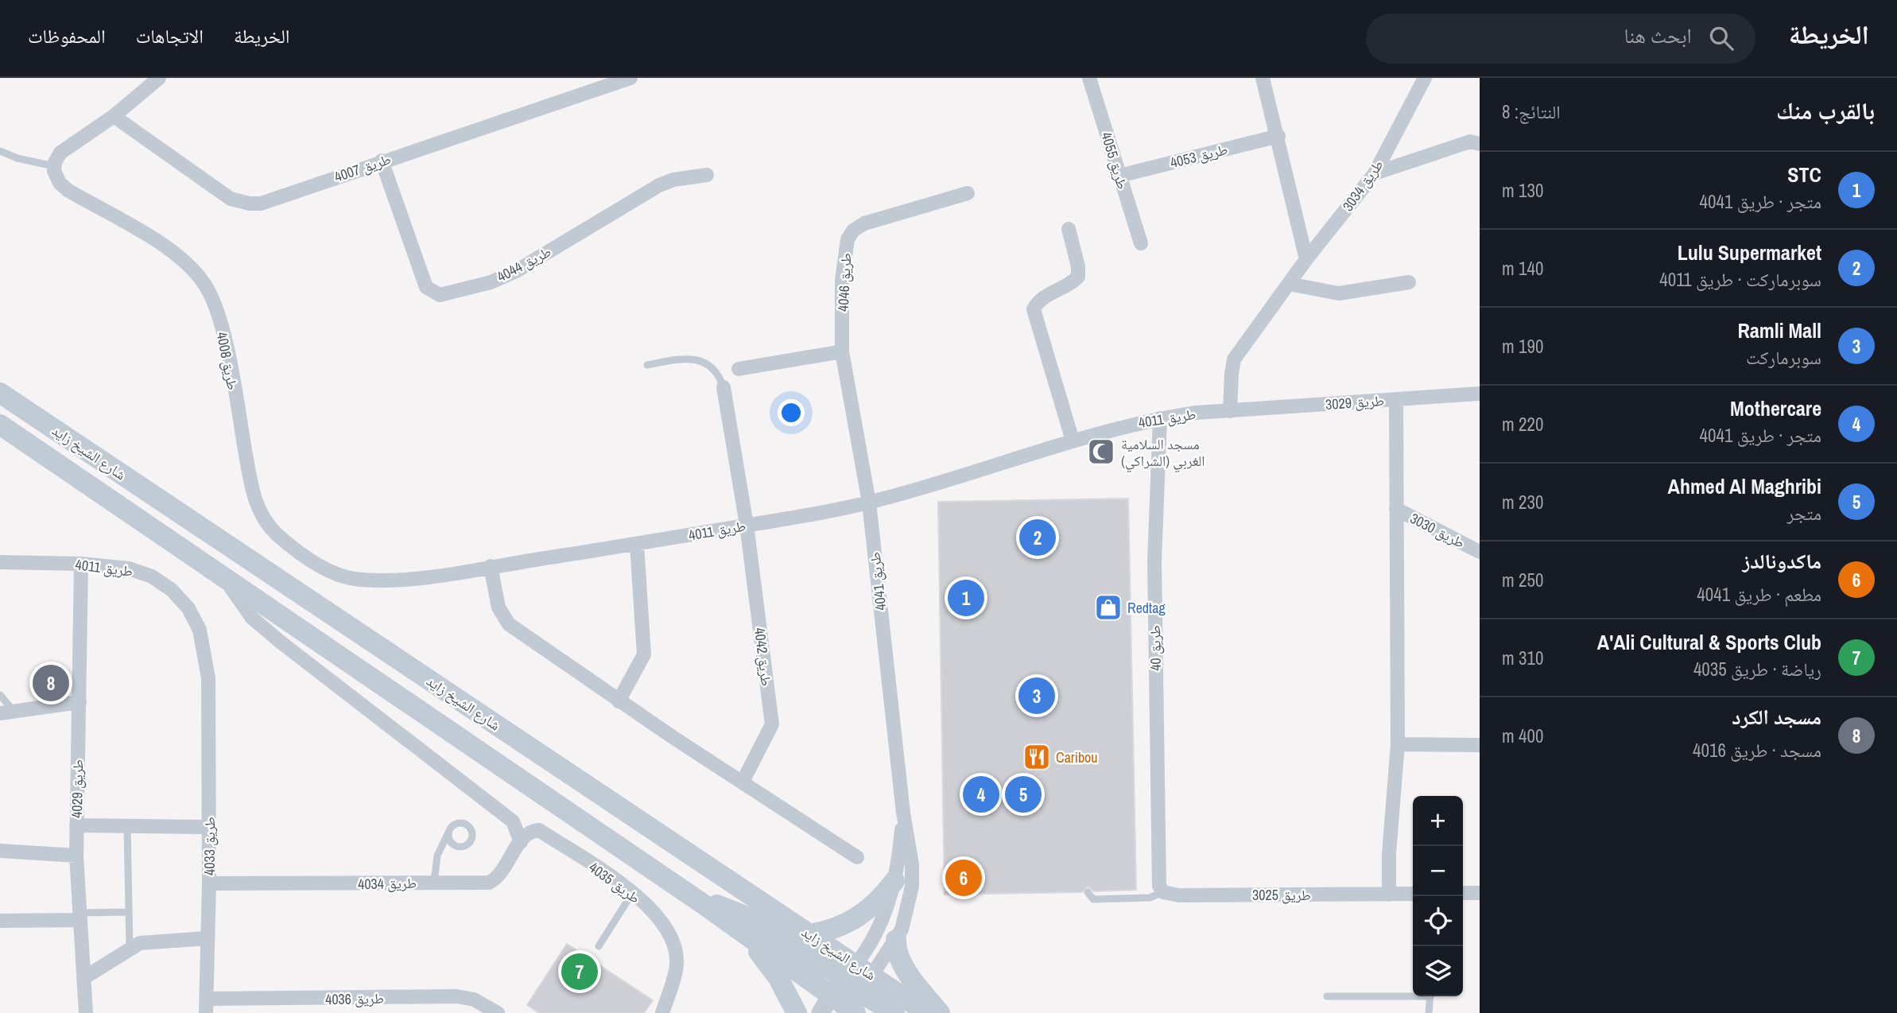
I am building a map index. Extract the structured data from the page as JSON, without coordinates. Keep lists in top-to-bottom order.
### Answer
{
  "streets": {
    "main road": ["شارع الشيخ زايد"],
    "street": [
      "طريق 4053",
      "طريق 4055",
      "طريق 4007",
      "طريق 3034",
      "طريق 4044",
      "طريق 4046",
      "طريق 4008",
      "طريق 3029",
      "طريق 4011",
      "طريق 3030",
      "طريق 4041",
      "طريق 40",
      "طريق 4042",
      "طريق 4029",
      "طريق 4033",
      "طريق 4035",
      "طريق 4034",
      "طريق 3025",
      "طريق 4036"
    ]
  },
  "crossings": [
    ["طريق 4053", "طريق 4055"],
    ["طريق 4007", "طريق 4044"],
    ["طريق 3034", "طريق 3029"],
    ["طريق 3034", "طريق 4011"],
    ["طريق 4046", "طريق 4041"],
    ["طريق 4008", "طريق 4011"],
    ["طريق 3029", "طريق 4011"],
    ["طريق 4011", "طريق 4041"],
    ["طريق 4011", "طريق 40"],
    ["طريق 4011", "طريق 4042"],
    ["طريق 4011", "طريق 4029"],
    ["طريق 4011", "طريق 4033"],
    ["شارع الشيخ زايد", "طريق 4041"],
    ["طريق 40", "طريق 3025"],
    ["طريق 4033", "طريق 4034"],
    ["طريق 4033", "طريق 4036"],
    ["طريق 4035", "طريق 4034"]
  ],
  "places": {
    "mosque": ["مسجد السلامية الغربي (الشراكي)"],
    "shop": ["Redtag"],
    "restaurant": ["Caribou"]
  },
  "page": {
    "header": "الخريطة",
    "search": "ابحث هنا",
    "nav": ["الخريطة", "الاتجاهات", "المحفوظات"],
    "heading": ["بالقرب منك", "النتائج: 8"],
    "list": [
      {
        "mark": "1",
        "name": "STC",
        "note": "متجر · طريق 4041",
        "value": "130 m"
      },
      {
        "mark": "2",
        "name": "Lulu Supermarket",
        "note": "سوبرماركت · طريق 4011",
        "value": "140 m"
      },
      {
        "mark": "3",
        "name": "Ramli Mall",
        "note": "سوبرماركت",
        "value": "190 m"
      },
      {
        "mark": "4",
        "name": "Mothercare",
        "note": "متجر · طريق 4041",
        "value": "220 m"
      },
      {
        "mark": "5",
        "name": "Ahmed Al Maghribi",
        "note": "متجر",
        "value": "230 m"
      },
      {
        "mark": "6",
        "name": "ماكدونالدز",
        "note": "مطعم · طريق 4041",
        "value": "250 m"
      },
      {
        "mark": "7",
        "name": "A'Ali Cultural & Sports Club",
        "note": "رياضة · طريق 4035",
        "value": "310 m"
      },
      {
        "mark": "8",
        "name": "مسجد الكرد",
        "note": "مسجد · طريق 4016",
        "value": "400 m"
      }
    ],
    "pins": [
      "2",
      "1",
      "8",
      "3",
      "4",
      "5",
      "6",
      "7"
    ],
    "map_buttons": ["+", "−"]
  }
}
